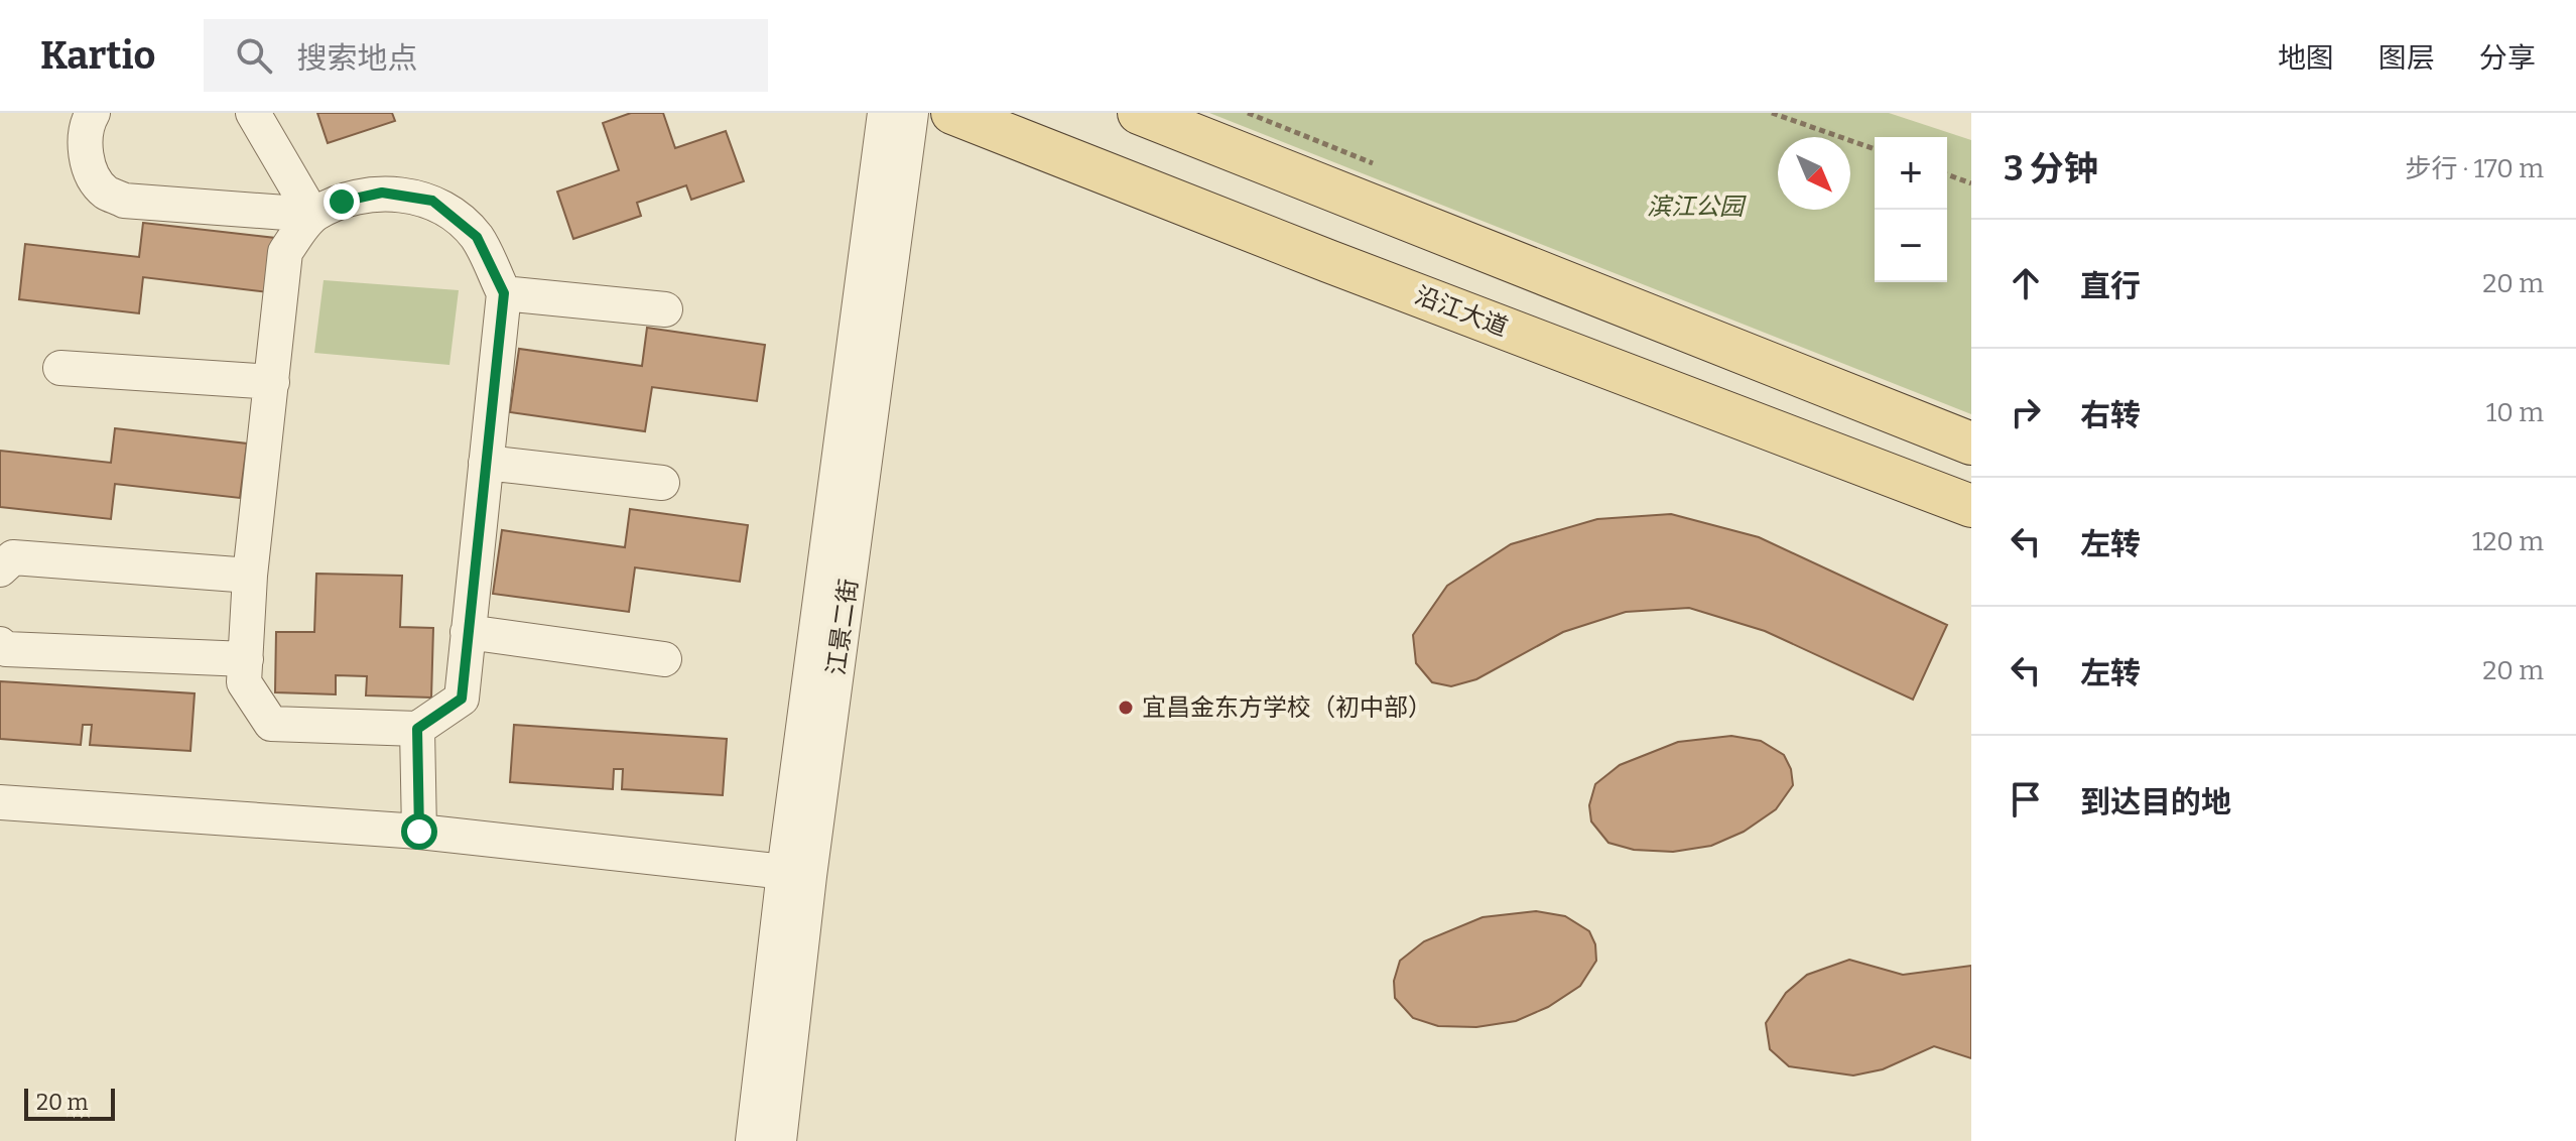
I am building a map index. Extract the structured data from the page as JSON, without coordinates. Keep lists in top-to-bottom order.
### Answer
{
  "streets": {
    "main road": ["沿江大道"],
    "street": ["江景二街"]
  },
  "parks": ["滨江公园"],
  "places": ["宜昌金东方学校（初中部）"],
  "scale_bar": "20 m",
  "north": "bottom right",
  "page": {
    "header": "Kartio",
    "search": "搜索地点",
    "nav": ["地图", "图层", "分享"],
    "heading": ["3 分钟", "步行 · 170 m"],
    "map_buttons": ["+", "−"],
    "list": [
      ["直行", "20 m"],
      ["右转", "10 m"],
      ["左转", "120 m"],
      ["左转", "20 m"],
      "到达目的地"
    ],
    "scale": "20 m"
  }
}
